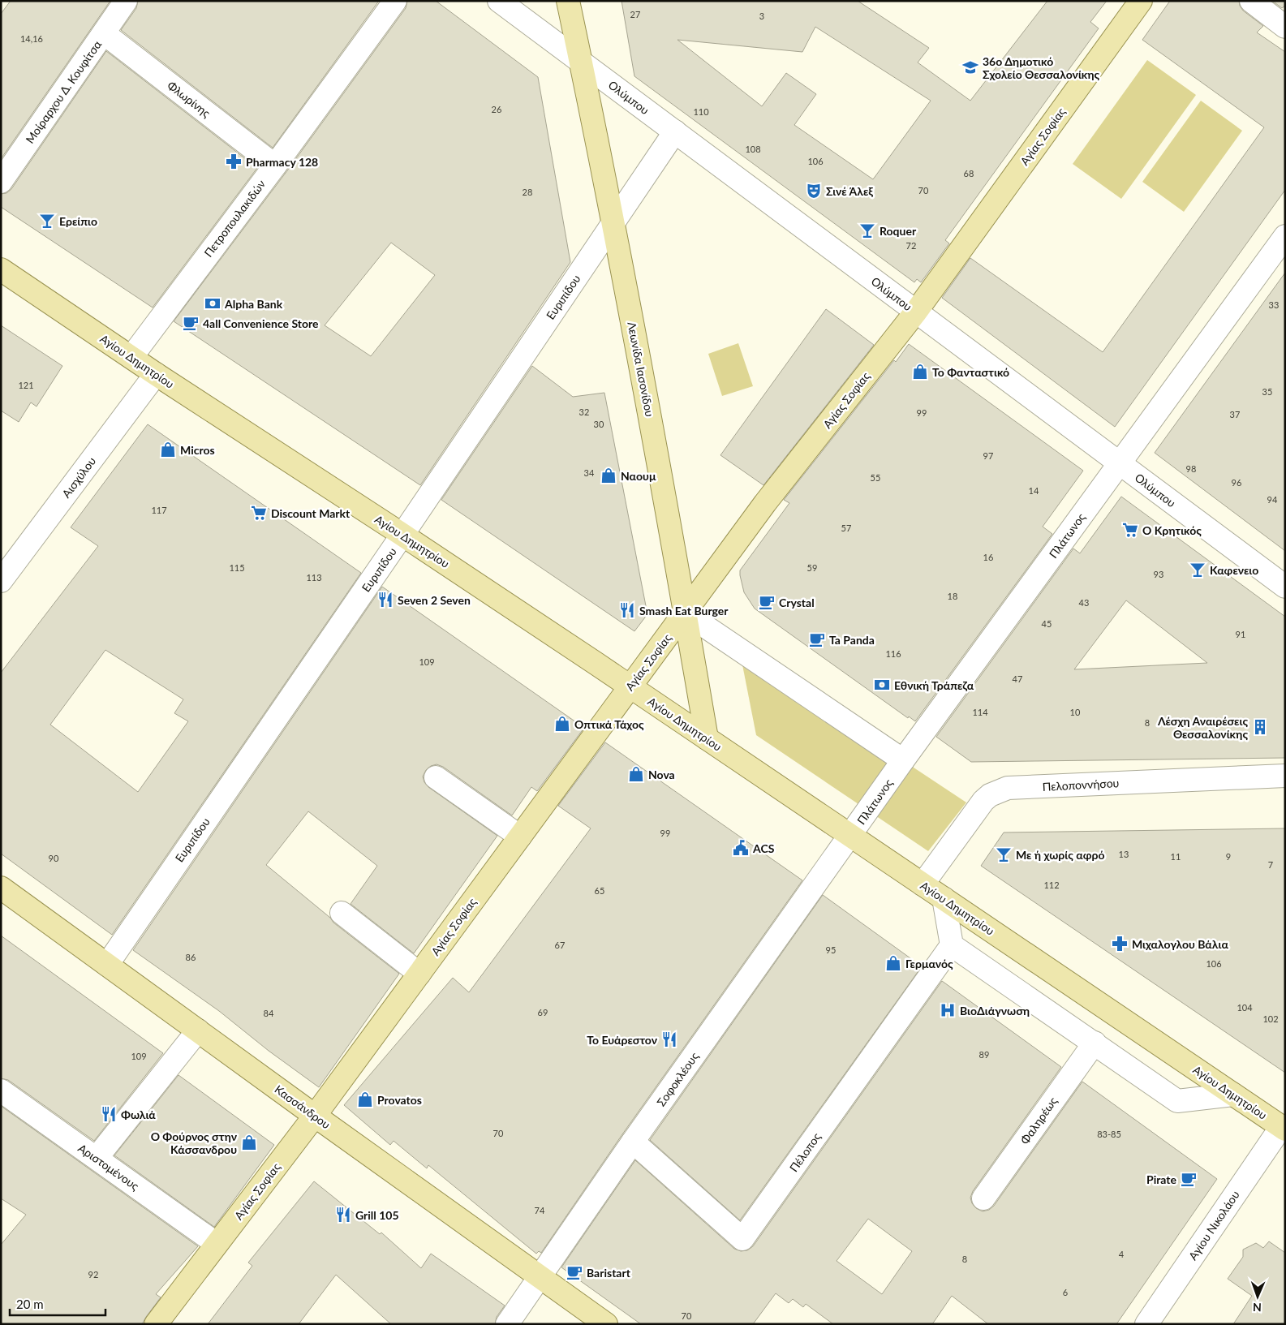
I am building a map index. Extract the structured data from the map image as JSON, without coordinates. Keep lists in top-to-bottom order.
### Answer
{
  "streets": {
    "main road": [
      "Αγίας Σοφίας",
      "Αγίου Δημητρίου",
      "Λεωνίδα Ιασονίδου",
      "Κασσάνδρου"
    ],
    "street": [
      "Μοίραρχου Δ. Κουφίτσα",
      "Ολύμπου",
      "Φλωρίνης",
      "Πετροπουλακιδών",
      "Ευριπίδου",
      "Αισχύλου",
      "Πλάτωνος",
      "Πελοποννήσου",
      "Σοφοκλέους",
      "Φαληρέως",
      "Πέλοπος",
      "Αριστομένους",
      "Αγίου Νικολάου"
    ]
  },
  "crossings": [
    ["Μοίραρχου Δ. Κουφίτσα", "Φλωρίνης"],
    ["Ολύμπου", "Αγίας Σοφίας"],
    ["Ολύμπου", "Ευριπίδου"],
    ["Ολύμπου", "Λεωνίδα Ιασονίδου"],
    ["Ολύμπου", "Πλάτωνος"],
    ["Φλωρίνης", "Πετροπουλακιδών"],
    ["Αγίας Σοφίας", "Αγίου Δημητρίου"],
    ["Αγίας Σοφίας", "Λεωνίδα Ιασονίδου"],
    ["Αγίας Σοφίας", "Κασσάνδρου"],
    ["Αγίας Σοφίας", "Αριστομένους"],
    ["Πετροπουλακιδών", "Αγίου Δημητρίου"],
    ["Ευριπίδου", "Αγίου Δημητρίου"],
    ["Ευριπίδου", "Λεωνίδα Ιασονίδου"],
    ["Ευριπίδου", "Κασσάνδρου"],
    ["Αγίου Δημητρίου", "Λεωνίδα Ιασονίδου"],
    ["Αγίου Δημητρίου", "Αισχύλου"],
    ["Αγίου Δημητρίου", "Πλάτωνος"],
    ["Αγίου Δημητρίου", "Πελοποννήσου"],
    ["Αγίου Δημητρίου", "Σοφοκλέους"],
    ["Αγίου Δημητρίου", "Αγίου Νικολάου"],
    ["Πλάτωνος", "Σοφοκλέους"],
    ["Σοφοκλέους", "Κασσάνδρου"],
    ["Σοφοκλέους", "Πέλοπος"]
  ],
  "places": {
    "school or university": ["36ο Δημοτικό Σχολείο Θεσσαλονίκης"],
    "pharmacy": ["Pharmacy 128", "Μιχαλογλου Βάλια"],
    "theatre": ["Σινέ Άλεξ"],
    "bar": [
      "Ερείπιο",
      "Roquer",
      "Καφενειο",
      "Με ή χωρίς αφρό"
    ],
    "bank": ["Alpha Bank", "Εθνική Τράπεζα"],
    "cafe": [
      "4all Convenience Store",
      "Crystal",
      "Ta Panda",
      "Pirate",
      "Baristart"
    ],
    "shop": [
      "Το Φανταστικό",
      "Micros",
      "Ναουμ",
      "Οπτικά Τάχος",
      "Nova",
      "Γερμανός",
      "Provatos",
      "Ο Φούρνος στην Κάσσανδρου"
    ],
    "supermarket": ["Discount Markt", "Ο Κρητικός"],
    "restaurant": [
      "Seven 2 Seven",
      "Smash Eat Burger",
      "Το Ευάρεστον",
      "Φωλιά",
      "Grill 105"
    ],
    "building": ["Λέσχη Αναιρέσεις Θεσσαλονίκης"],
    "public building": ["ACS"],
    "hospital": ["ΒιοΔιάγνωση"]
  },
  "house_numbers": [
    "27",
    "3",
    "14,16",
    "26",
    "110",
    "108",
    "106",
    "68",
    "70",
    "28",
    "72",
    "33",
    "121",
    "35",
    "32",
    "99",
    "37",
    "30",
    "97",
    "98",
    "34",
    "55",
    "96",
    "14",
    "94",
    "117",
    "57",
    "16",
    "115",
    "59",
    "93",
    "113",
    "18",
    "43",
    "45",
    "91",
    "116",
    "109",
    "47",
    "114",
    "10",
    "8",
    "99",
    "13",
    "11",
    "9",
    "90",
    "7",
    "112",
    "65",
    "67",
    "95",
    "86",
    "106",
    "104",
    "69",
    "84",
    "102",
    "89",
    "109",
    "70",
    "83-85",
    "74",
    "4",
    "8",
    "92",
    "6",
    "70"
  ],
  "scale_bar": "20 m",
  "north": "bottom"
}
